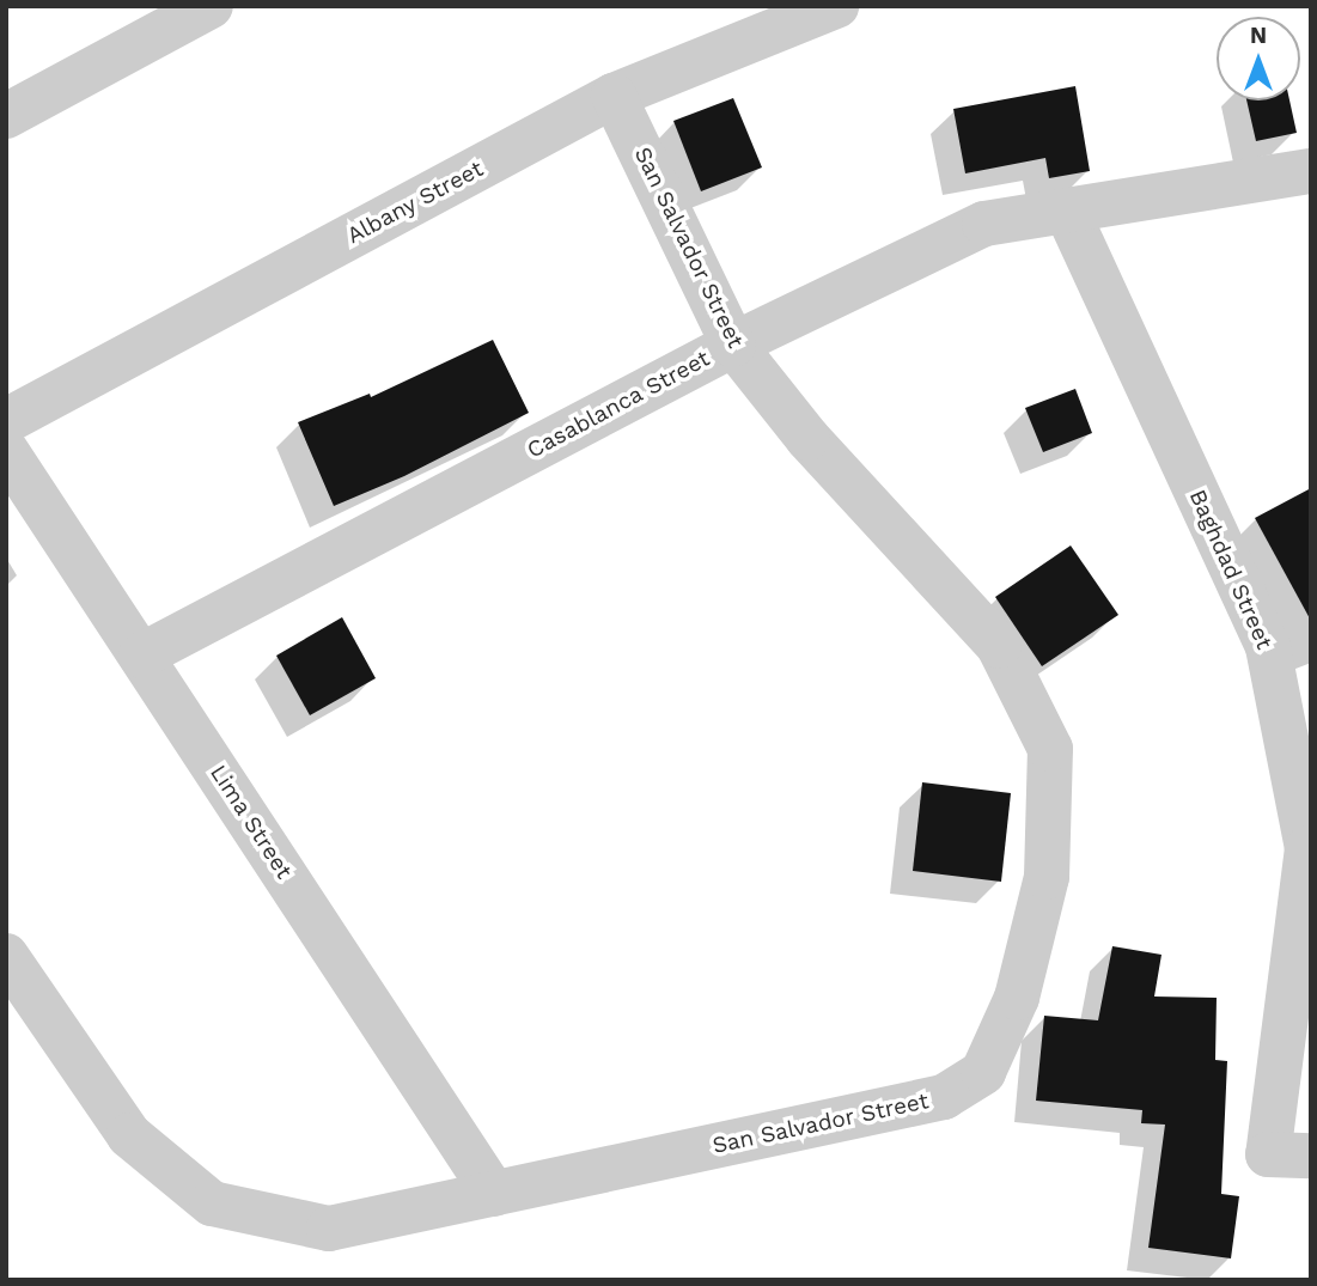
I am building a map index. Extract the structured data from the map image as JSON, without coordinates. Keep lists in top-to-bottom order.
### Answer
{
  "streets": {
    "street": [
      "Albany Street",
      "San Salvador Street",
      "Casablanca Street",
      "Baghdad Street",
      "Lima Street"
    ]
  },
  "crossings": [
    ["Albany Street", "San Salvador Street"],
    ["San Salvador Street", "Casablanca Street"],
    ["San Salvador Street", "Lima Street"],
    ["Casablanca Street", "Baghdad Street"],
    ["Casablanca Street", "Lima Street"]
  ],
  "north": "top"
}
